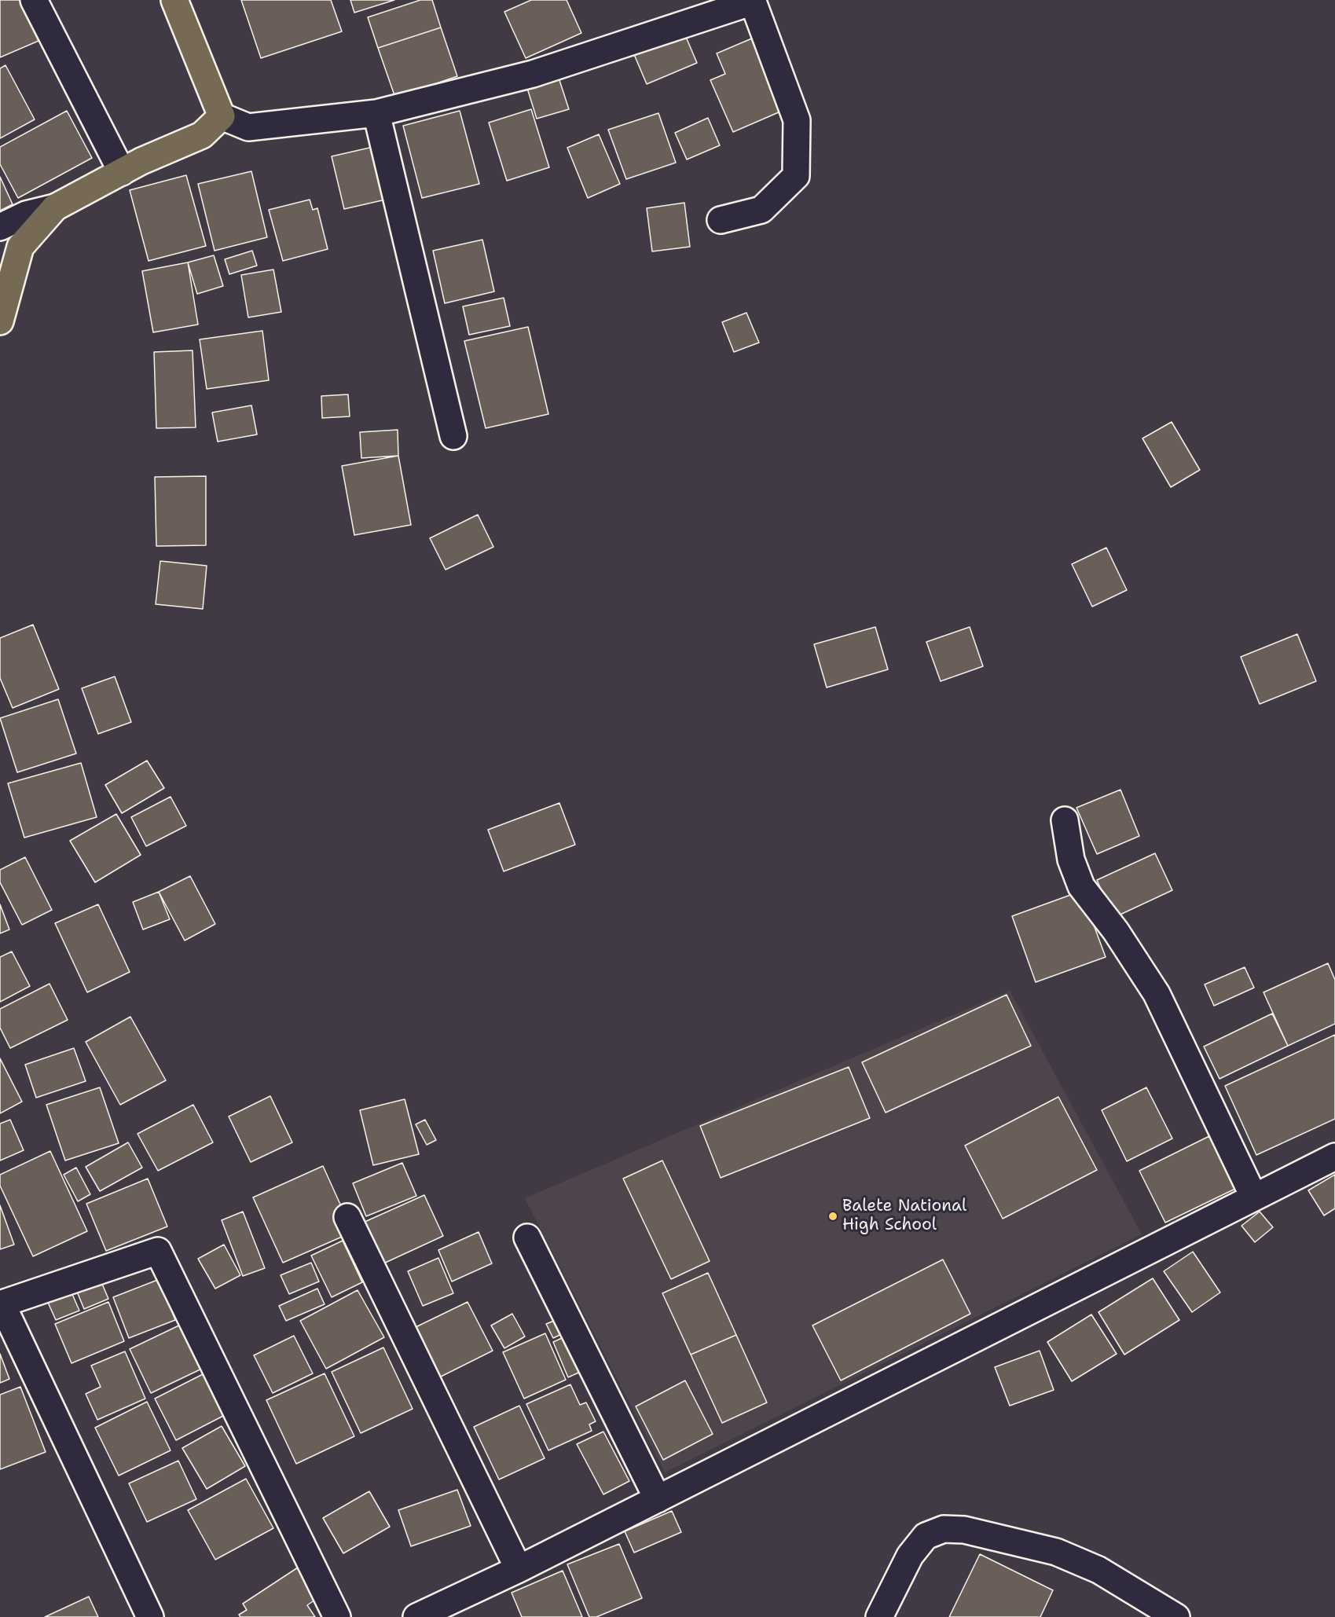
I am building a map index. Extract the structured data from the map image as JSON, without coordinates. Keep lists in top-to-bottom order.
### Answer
{
  "places": ["Balete National High School"]
}
